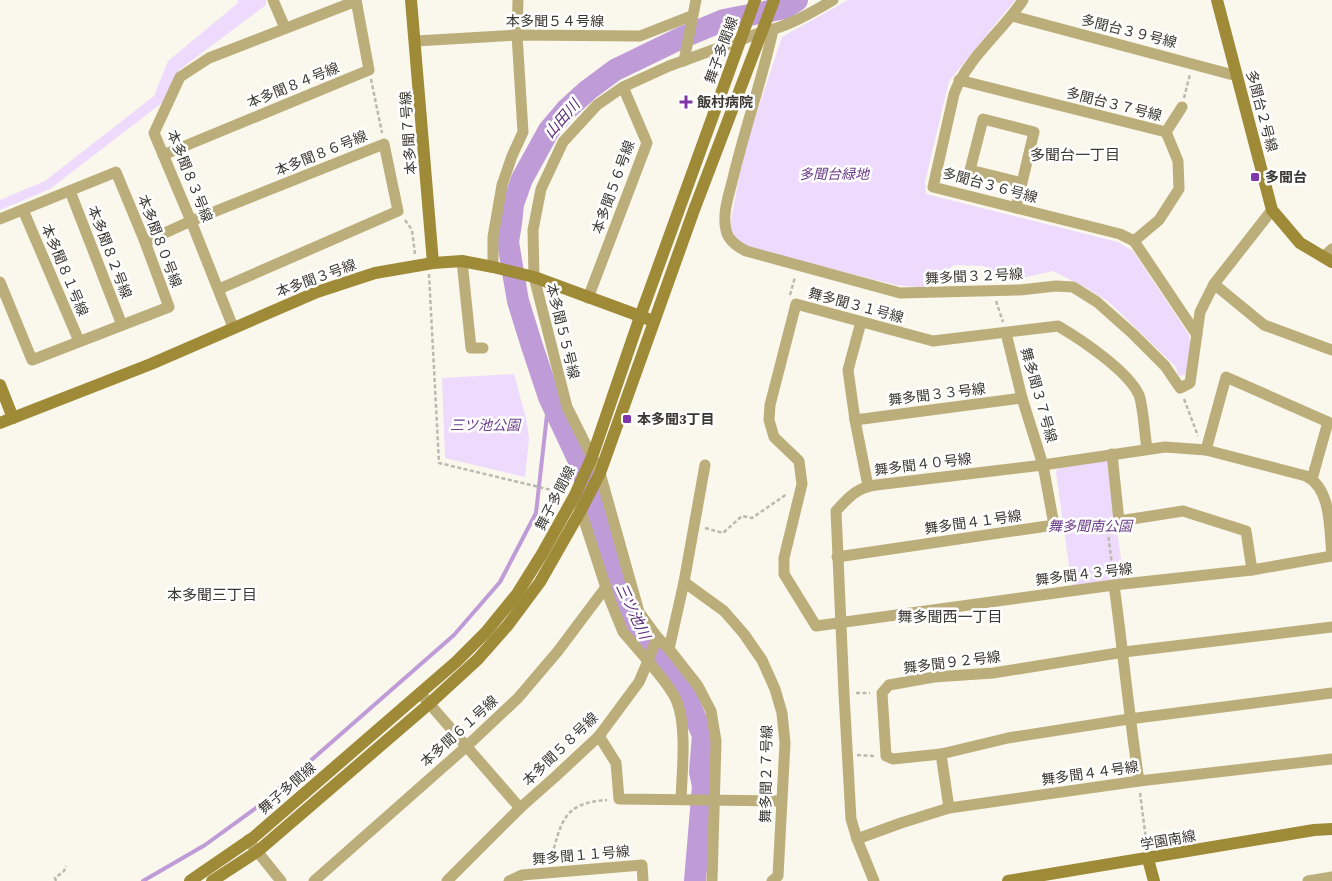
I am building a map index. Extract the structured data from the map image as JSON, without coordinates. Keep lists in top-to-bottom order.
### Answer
{
  "streets": {
    "street": [
      "本多聞５４号線",
      "多聞台３９号線",
      "舞子多聞線",
      "本多聞８４号線",
      "多聞台３７号線",
      "多聞台２号線",
      "本多聞７号線",
      "本多聞８６号線",
      "本多聞８３号線",
      "多聞台３６号線",
      "本多聞５６号線",
      "本多聞８０号線",
      "本多聞８２号線",
      "本多聞８１号線",
      "舞多聞３２号線",
      "本多聞３号線",
      "舞多聞３１号線",
      "本多聞５５号線",
      "舞多聞３３号線",
      "舞多聞３７号線",
      "舞多聞４０号線",
      "舞多聞４１号線",
      "舞多聞４３号線",
      "舞多聞９２号線",
      "本多聞６１号線",
      "本多聞５８号線",
      "舞多聞４４号線",
      "舞多聞２７号線",
      "学園南線",
      "舞多聞１１号線"
    ]
  },
  "crossings": [
    ["本多聞５４号線", "本多聞７号線"],
    ["多聞台３９号線", "多聞台２号線"],
    ["多聞台３９号線", "多聞台３６号線"],
    ["舞子多聞線", "舞多聞３２号線"],
    ["舞子多聞線", "本多聞３号線"],
    ["舞子多聞線", "本多聞５５号線"],
    ["本多聞８４号線", "本多聞８３号線"],
    ["多聞台３７号線", "多聞台３６号線"],
    ["本多聞７号線", "本多聞３号線"],
    ["本多聞８６号線", "本多聞８３号線"],
    ["本多聞８６号線", "本多聞８０号線"],
    ["本多聞８３号線", "本多聞３号線"],
    ["本多聞５６号線", "本多聞３号線"],
    ["本多聞５６号線", "本多聞５５号線"],
    ["本多聞８０号線", "本多聞８２号線"],
    ["本多聞８０号線", "本多聞８１号線"],
    ["舞多聞３２号線", "本多聞５５号線"],
    ["本多聞３号線", "本多聞５５号線"],
    ["舞多聞３１号線", "舞多聞３７号線"],
    ["舞多聞３１号線", "舞多聞４０号線"],
    ["舞多聞３１号線", "舞多聞４３号線"],
    ["舞多聞３３号線", "舞多聞３７号線"],
    ["舞多聞３７号線", "舞多聞４０号線"],
    ["舞多聞３７号線", "舞多聞４１号線"],
    ["舞多聞４０号線", "舞多聞４１号線"],
    ["舞多聞４０号線", "舞多聞４３号線"],
    ["舞多聞４０号線", "舞多聞４４号線"]
  ],
  "districts": ["多聞台一丁目", "本多聞三丁目", "舞多聞西一丁目"],
  "water": ["山田川", "三ツ池川"],
  "parks": ["多聞台緑地", "三ツ池公園", "舞多聞南公園"],
  "places": {
    "health": ["飯村病院"],
    "transit": ["多聞台", "本多聞3丁目"]
  }
}
